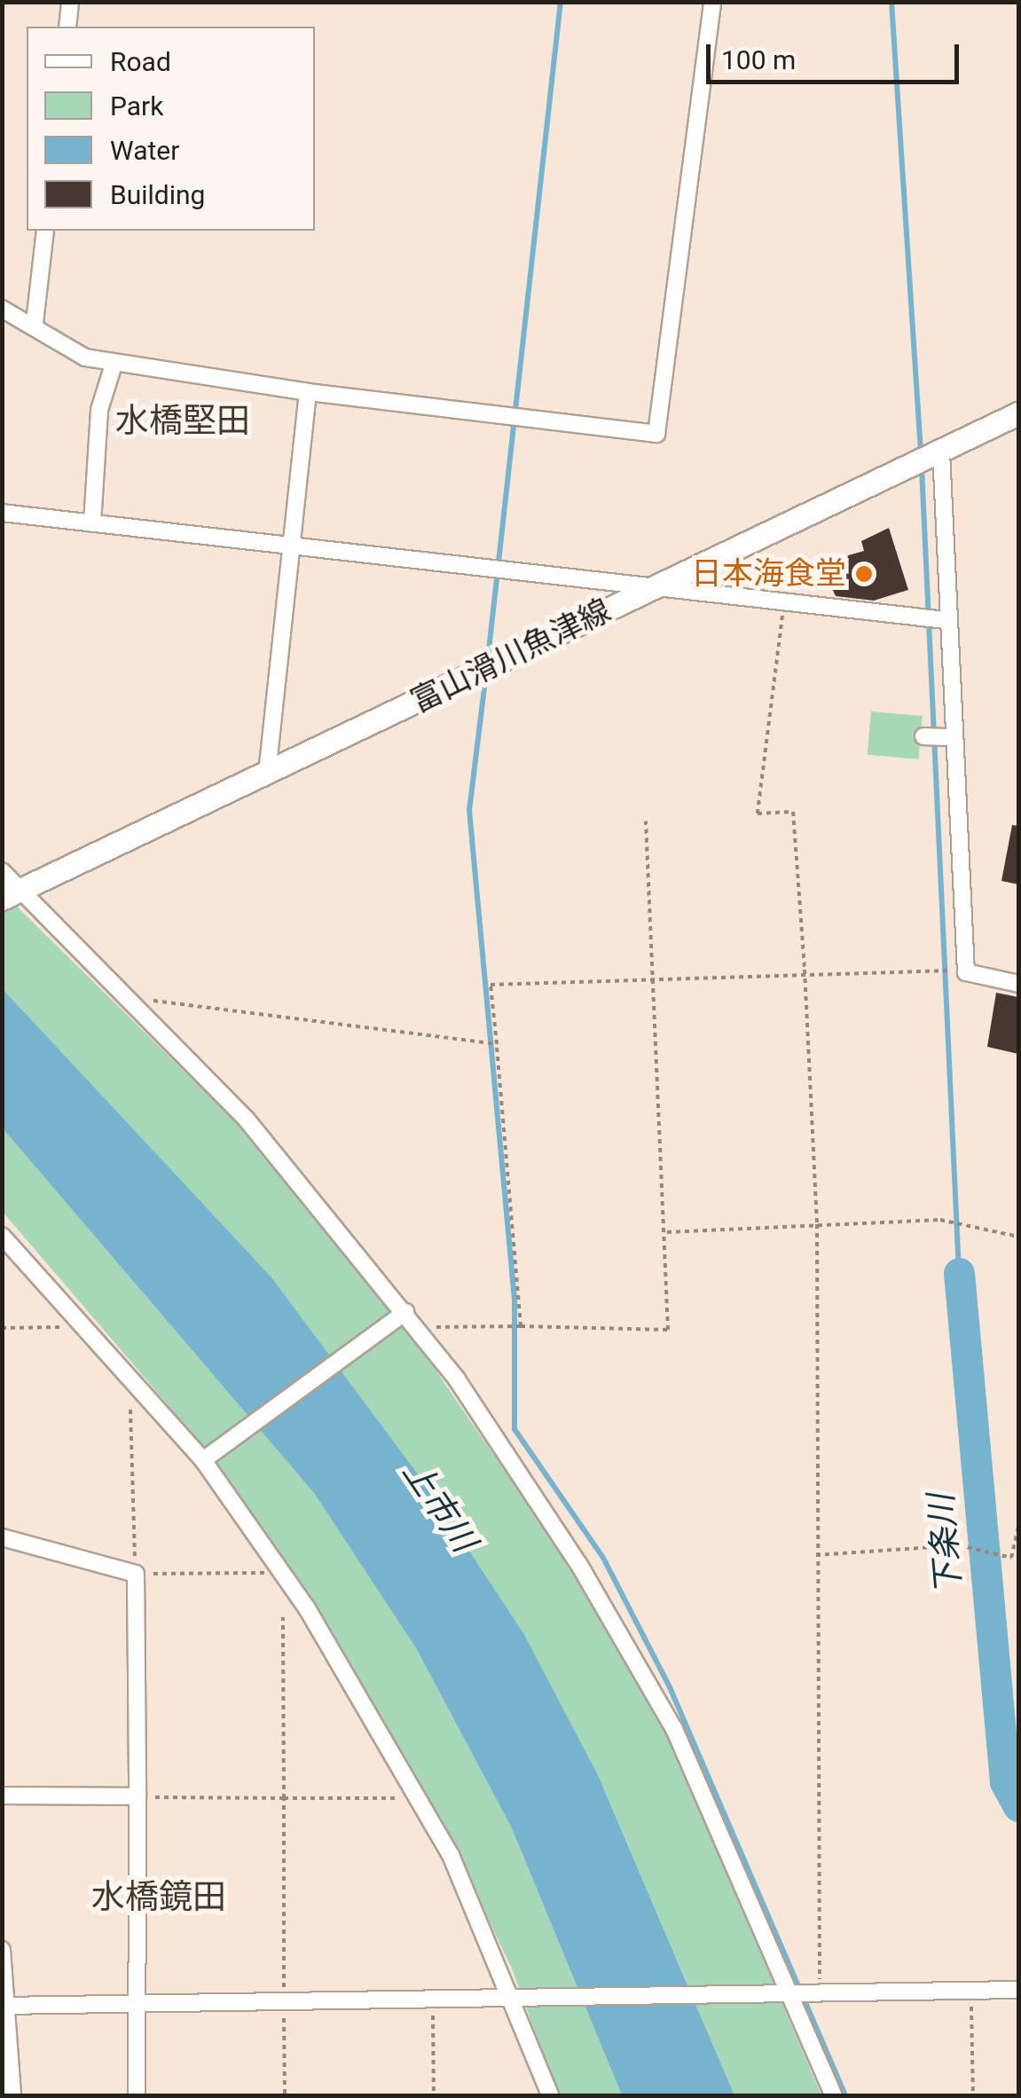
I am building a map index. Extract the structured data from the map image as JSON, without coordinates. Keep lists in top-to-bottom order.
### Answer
{
  "streets": {
    "main road": ["富山滑川魚津線"]
  },
  "districts": ["水橋堅田", "水橋鏡田"],
  "water": ["上市川", "下条川"],
  "places": ["日本海食堂"],
  "legend": [
    "Road",
    "Park",
    "Water",
    "Building"
  ],
  "scale_bar": "100 m"
}
